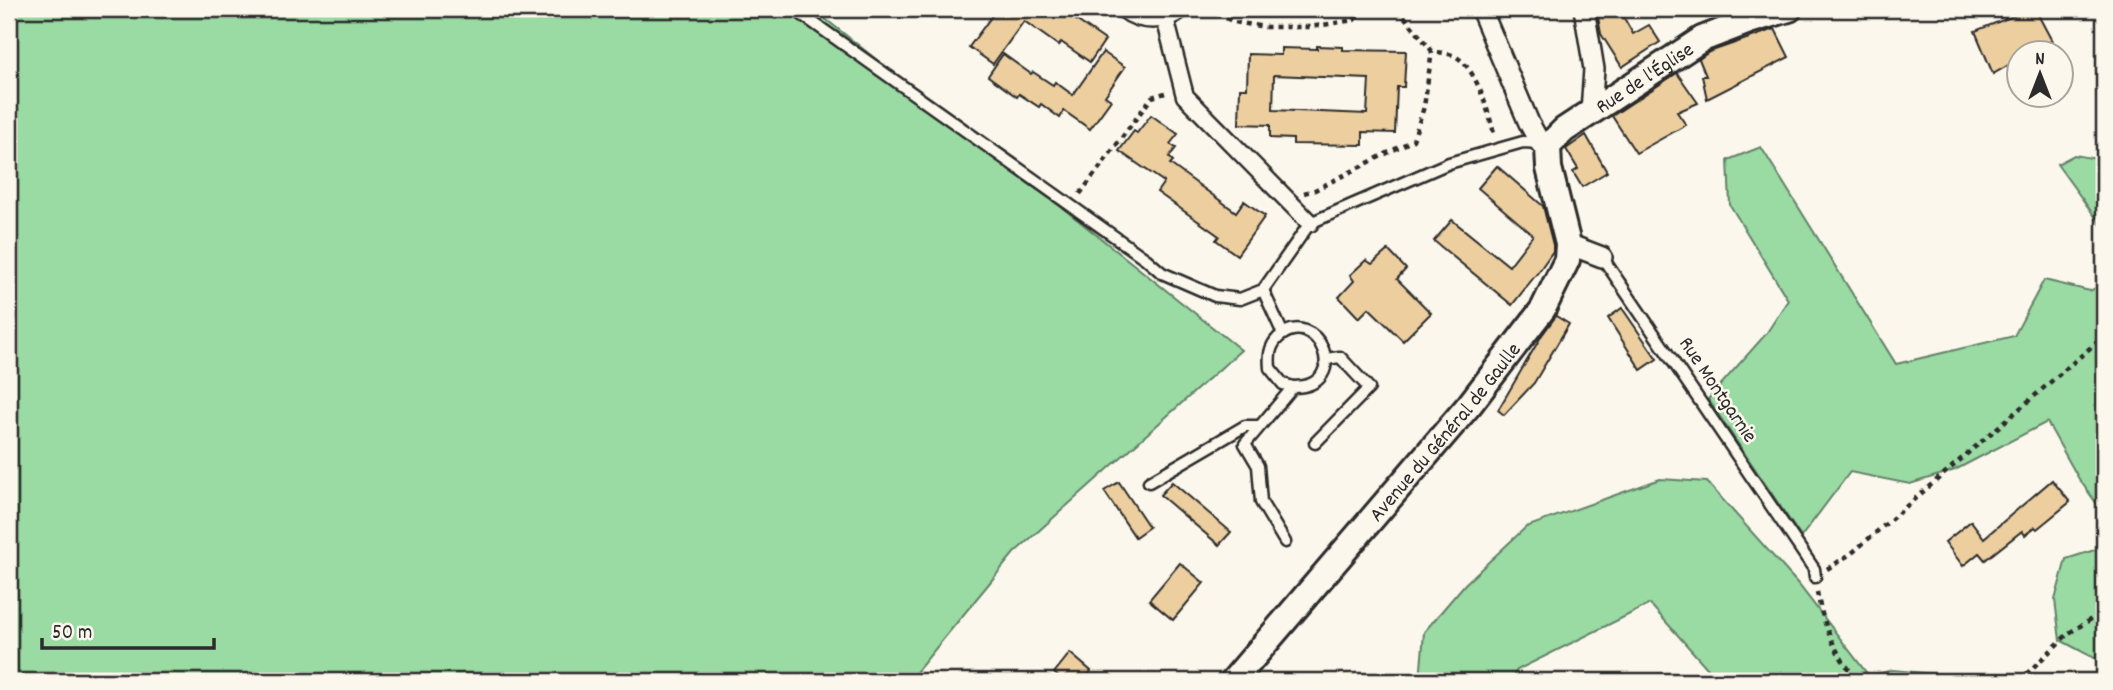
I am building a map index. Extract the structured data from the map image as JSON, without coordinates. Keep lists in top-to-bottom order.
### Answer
{
  "streets": {
    "street": ["Rue de l'Église", "Rue Montgarnie", "Avenue du Général de Gaulle"]
  },
  "crossings": [
    ["Rue de l'Église", "Avenue du Général de Gaulle"],
    ["Rue Montgarnie", "Avenue du Général de Gaulle"]
  ],
  "scale_bar": "50 m",
  "north": "top"
}
